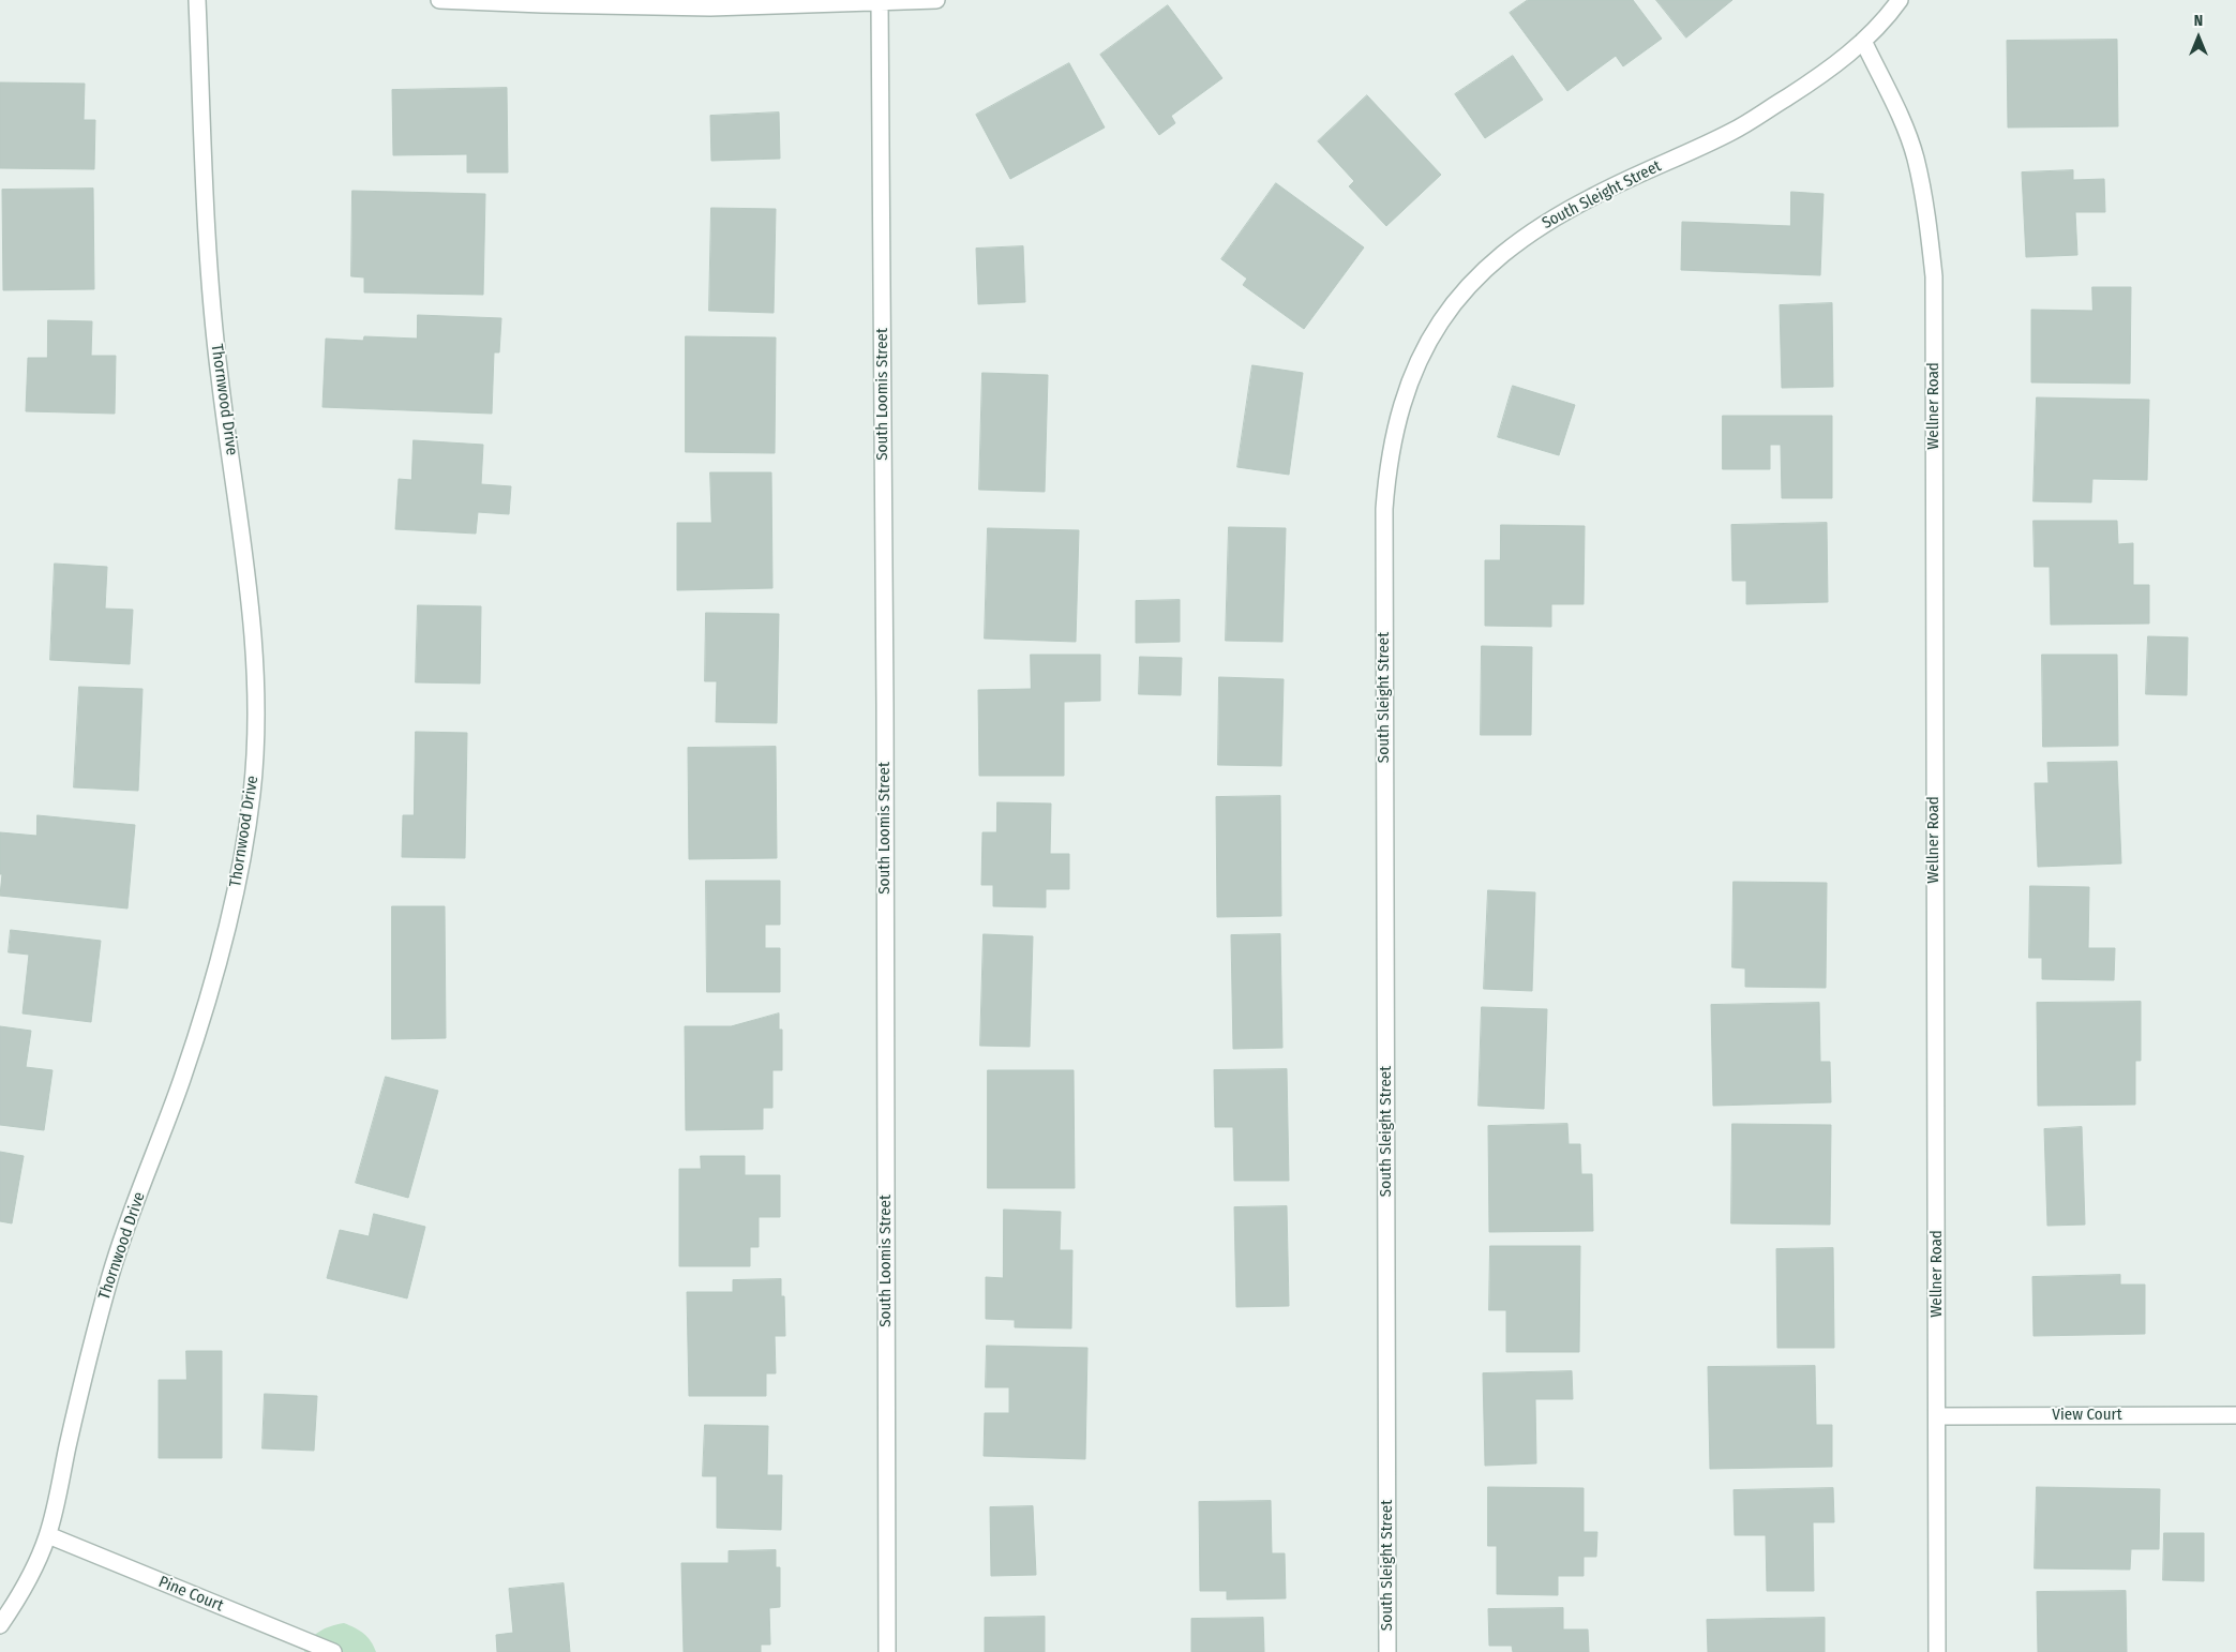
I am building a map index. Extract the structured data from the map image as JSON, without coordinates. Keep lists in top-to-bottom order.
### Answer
{
  "streets": {
    "street": [
      "South Sleight Street",
      "South Loomis Street",
      "Thornwood Drive",
      "Wellner Road",
      "View Court",
      "Pine Court"
    ]
  },
  "crossings": [
    ["South Sleight Street", "Wellner Road"],
    ["Thornwood Drive", "Pine Court"],
    ["Wellner Road", "View Court"]
  ],
  "north": "top"
}
